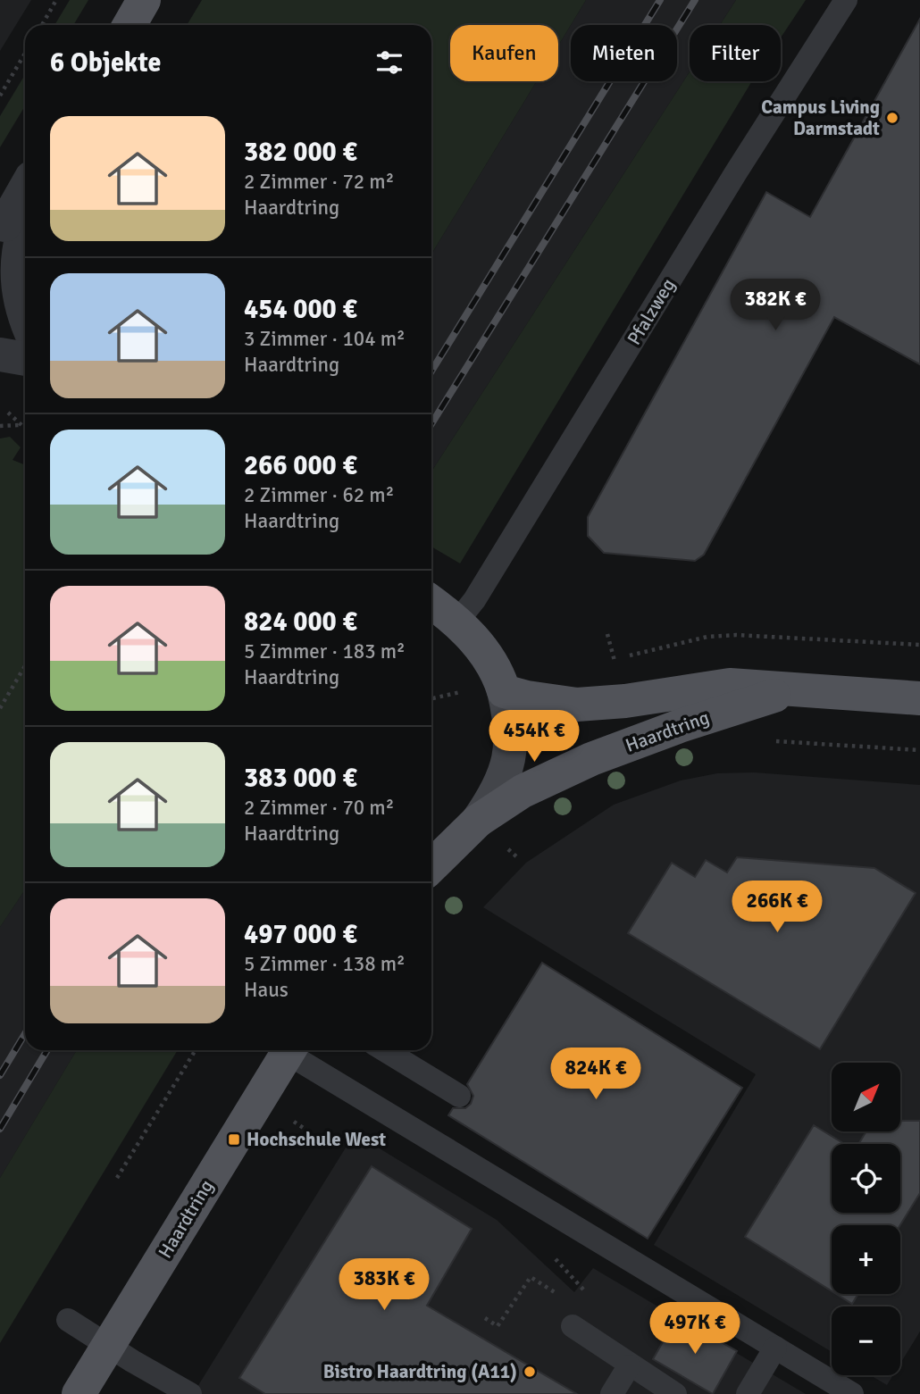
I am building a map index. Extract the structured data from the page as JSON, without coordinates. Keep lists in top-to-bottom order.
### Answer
{
  "streets": {
    "main road": ["Haardtring"],
    "lane": ["Pfalzweg"]
  },
  "places": {
    "other": ["Campus Living Darmstadt", "Bistro Haardtring (A11)"],
    "transit": ["Hochschule West"]
  },
  "north": "top right",
  "page": {
    "chip": ["Kaufen", "Mieten", "Filter"],
    "heading": "6 Objekte",
    "list": [
      {
        "name": "382 000 €",
        "note": "2 Zimmer · 72 m² · Haardtring"
      },
      {
        "name": "454 000 €",
        "note": "3 Zimmer · 104 m² · Haardtring"
      },
      {
        "name": "266 000 €",
        "note": "2 Zimmer · 62 m² · Haardtring"
      },
      {
        "name": "824 000 €",
        "note": "5 Zimmer · 183 m² · Haardtring"
      },
      {
        "name": "383 000 €",
        "note": "2 Zimmer · 70 m² · Haardtring"
      },
      {
        "name": "497 000 €",
        "note": "5 Zimmer · 138 m² · Haus"
      }
    ],
    "price": [
      "382K €",
      "454K €",
      "266K €",
      "824K €",
      "383K €",
      "497K €"
    ],
    "map_buttons": ["+", "−"]
  }
}
